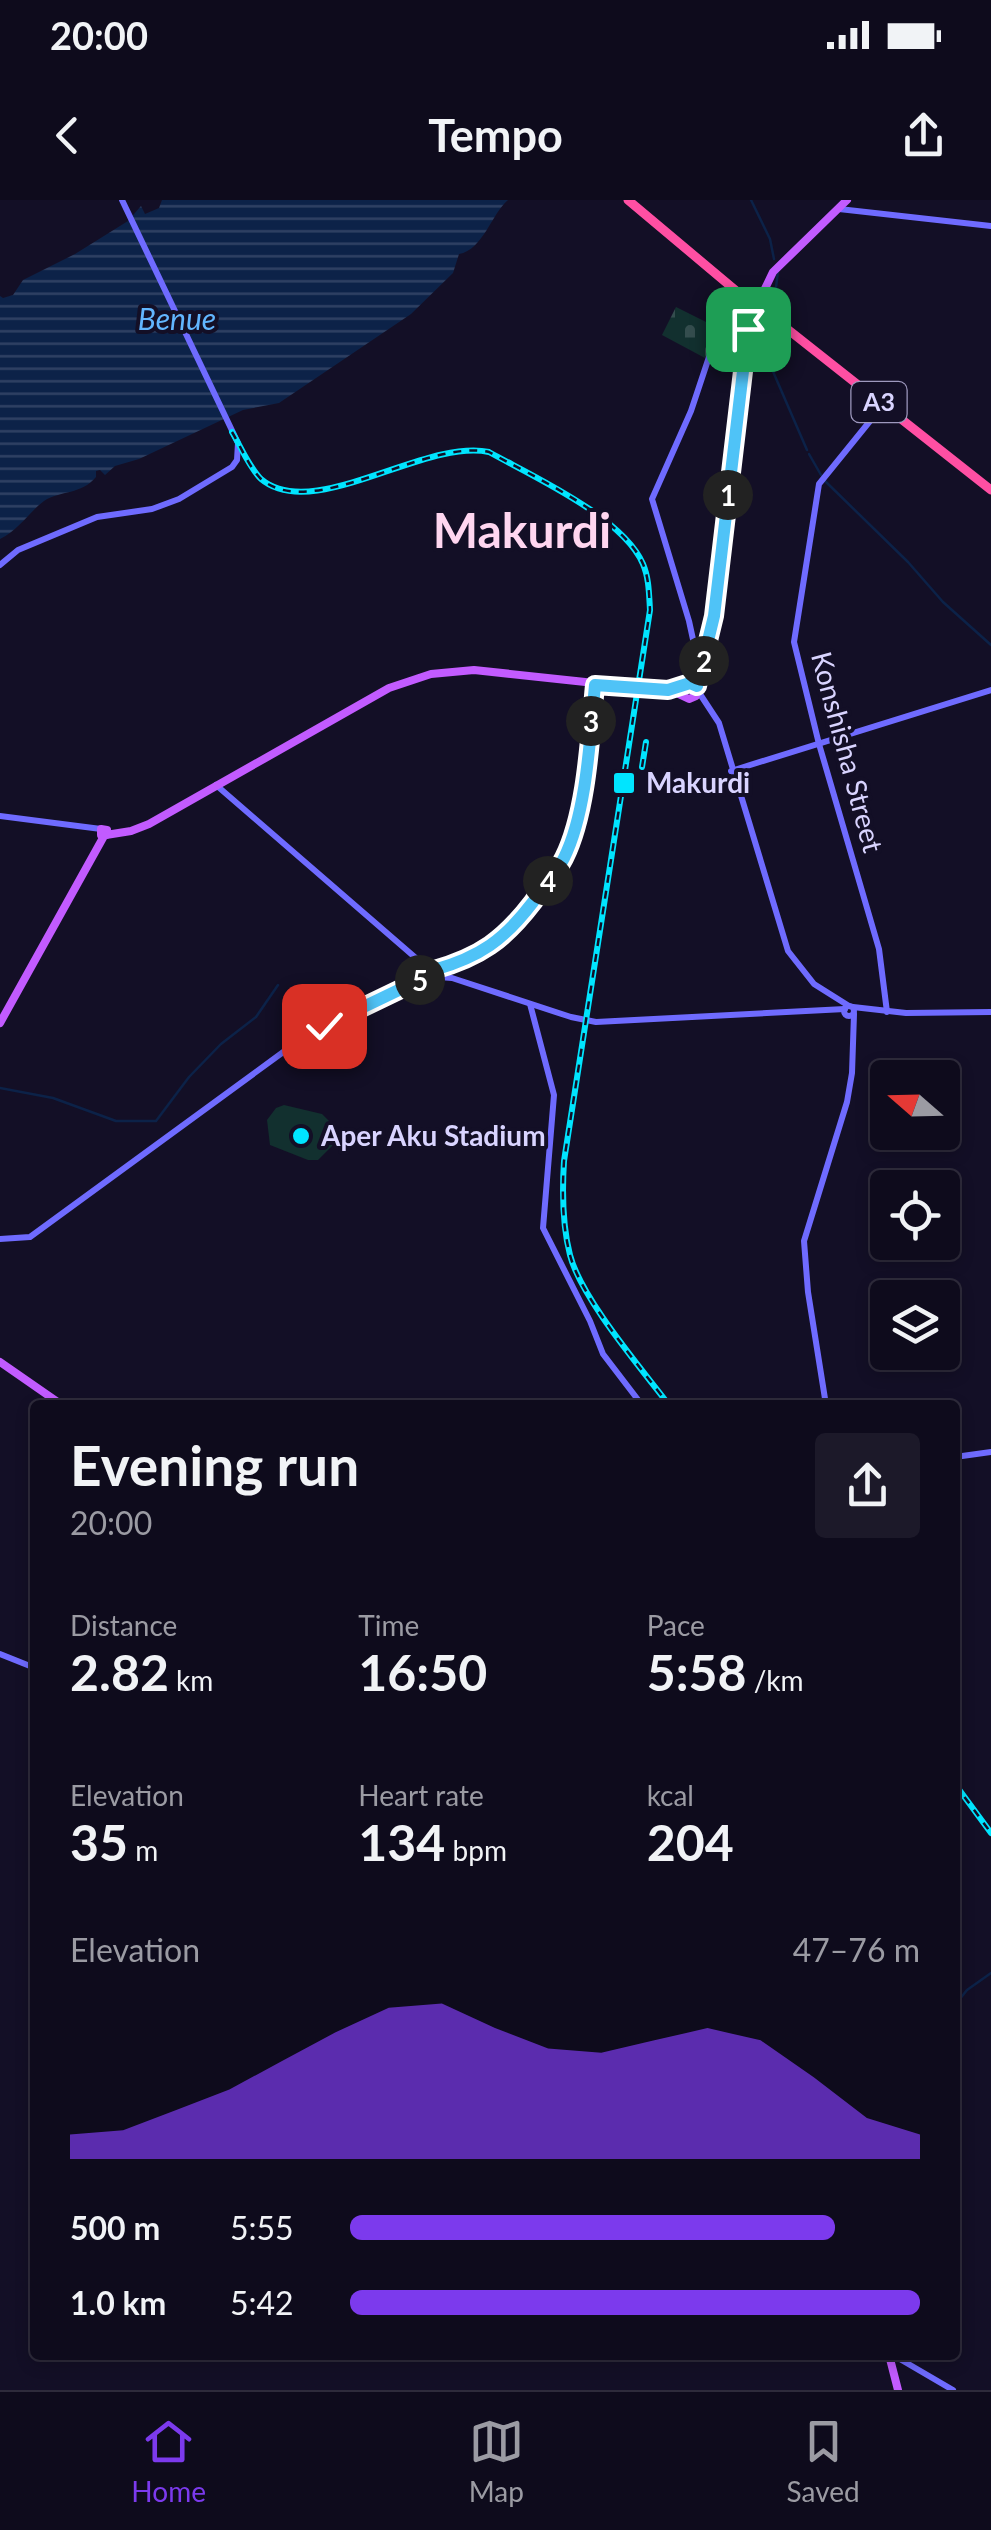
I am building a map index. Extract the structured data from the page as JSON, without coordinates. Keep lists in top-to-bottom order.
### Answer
{
  "streets": {
    "highway": ["A3"],
    "street": ["Konshisha Street"]
  },
  "crossings": [
    ["A3", "Konshisha Street"]
  ],
  "districts": ["Makurdi"],
  "water": ["Benue"],
  "places": {
    "transit": ["Makurdi"],
    "other": ["Aper Aku Stadium"]
  },
  "north": "left",
  "page": {
    "status": "20:00",
    "header": "Tempo",
    "pins": [
      "1",
      "2",
      "3",
      "4",
      "5"
    ],
    "heading": ["Evening run", "20:00"],
    "stats": [
      ["Distance", "2.82 km"],
      ["Time", "16:50"],
      ["Pace", "5:58 /km"],
      ["Elevation", "35 m"],
      ["Heart rate", "134 bpm"],
      ["kcal", "204"]
    ],
    "chart": ["Elevation", "47–76 m"],
    "list": [
      {
        "name": "500 m",
        "note": "5:55"
      },
      {
        "name": "1.0 km",
        "note": "5:42"
      }
    ],
    "tabs": ["Home", "Map", "Saved"]
  }
}
